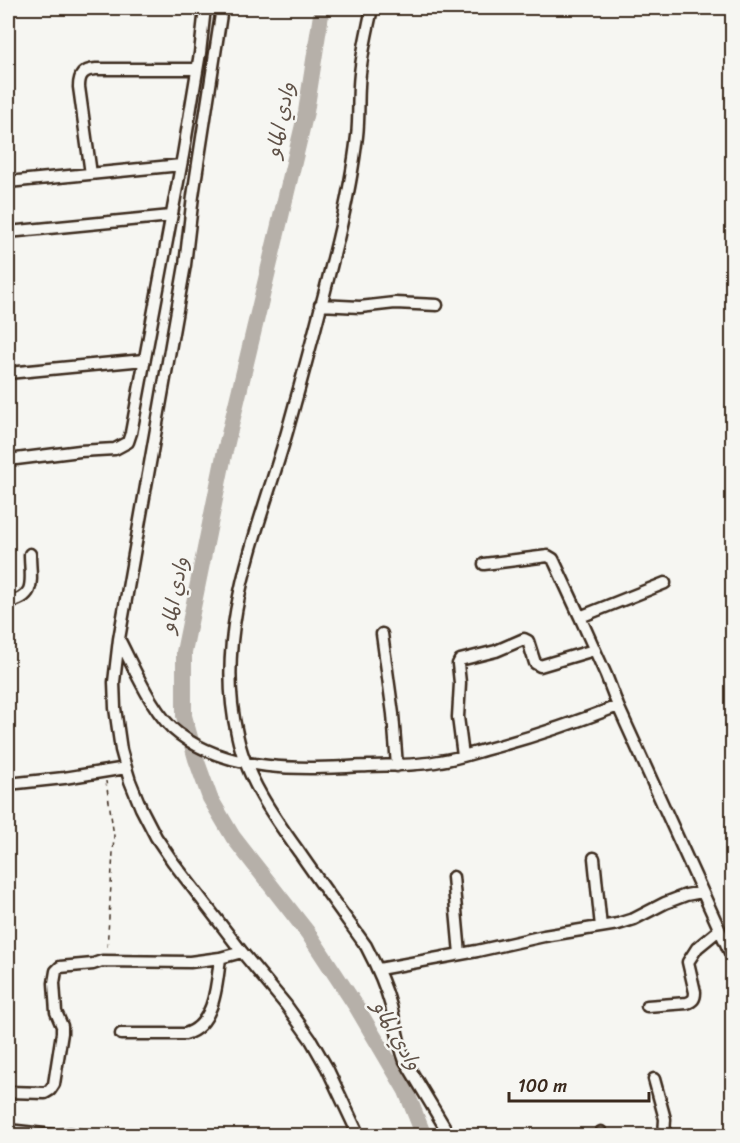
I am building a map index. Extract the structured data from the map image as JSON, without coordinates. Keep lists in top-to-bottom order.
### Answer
{
  "water": ["وادي الماو"],
  "scale_bar": "100 m"
}
